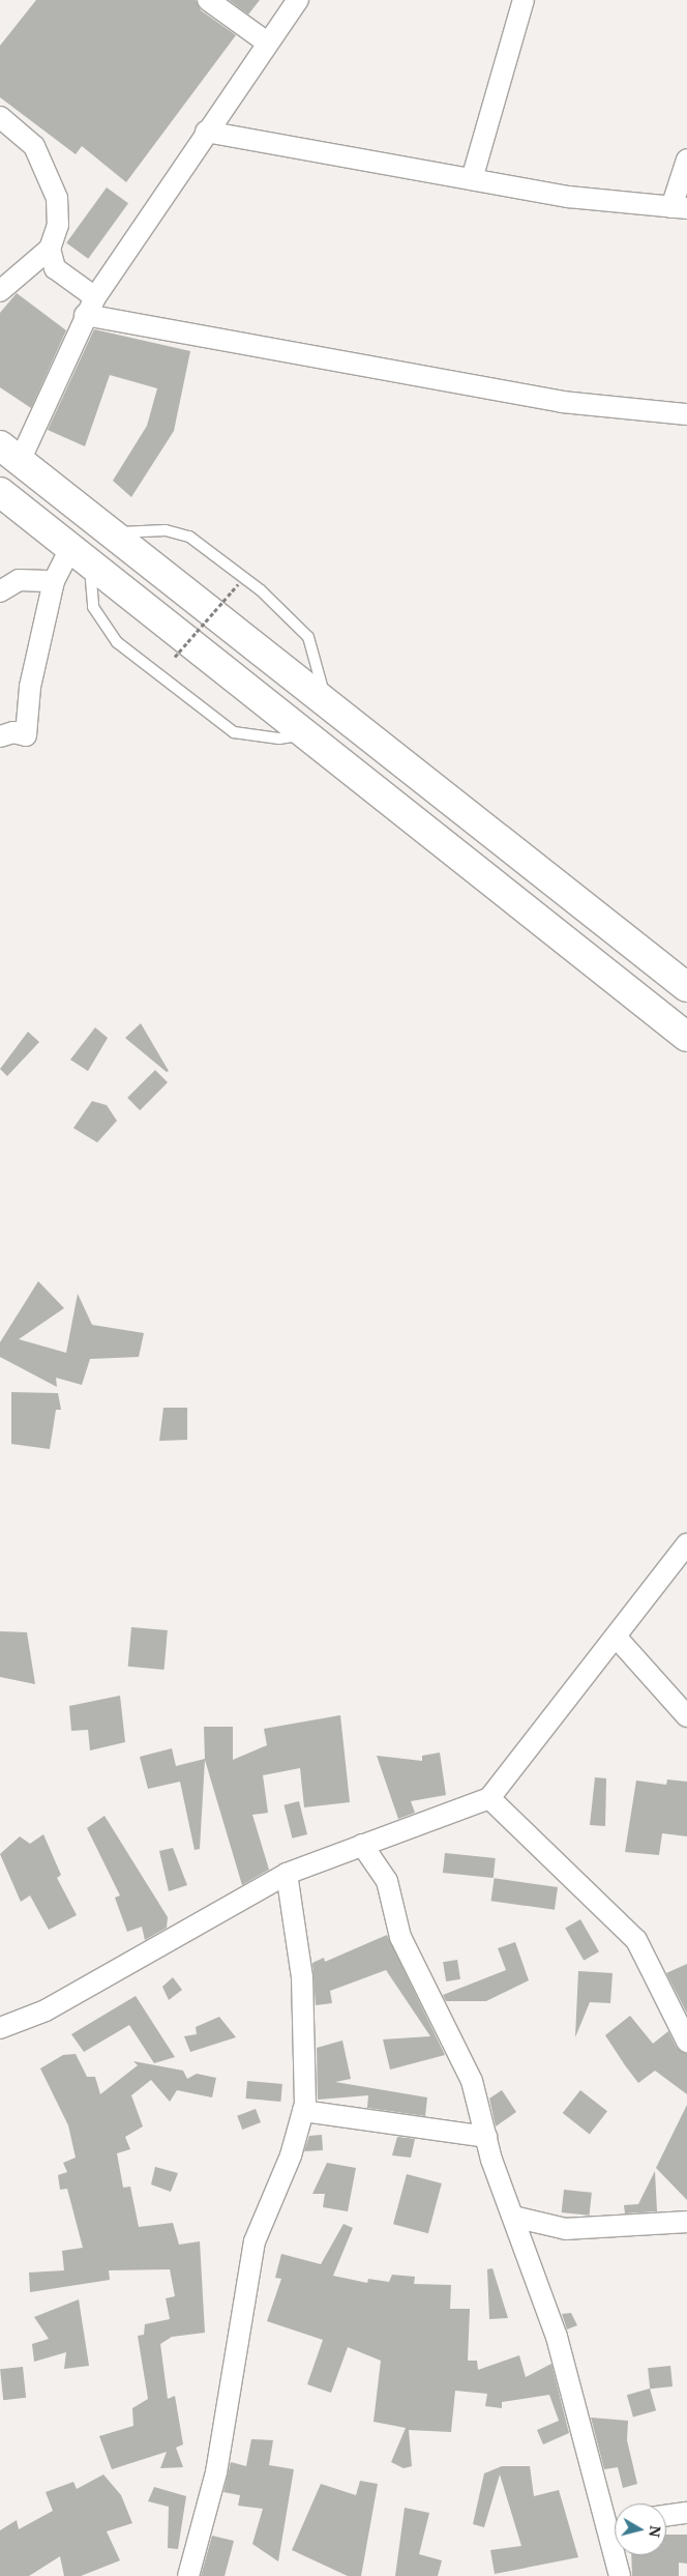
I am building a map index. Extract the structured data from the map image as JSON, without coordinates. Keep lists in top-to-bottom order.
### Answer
{
  "north": "right"
}
